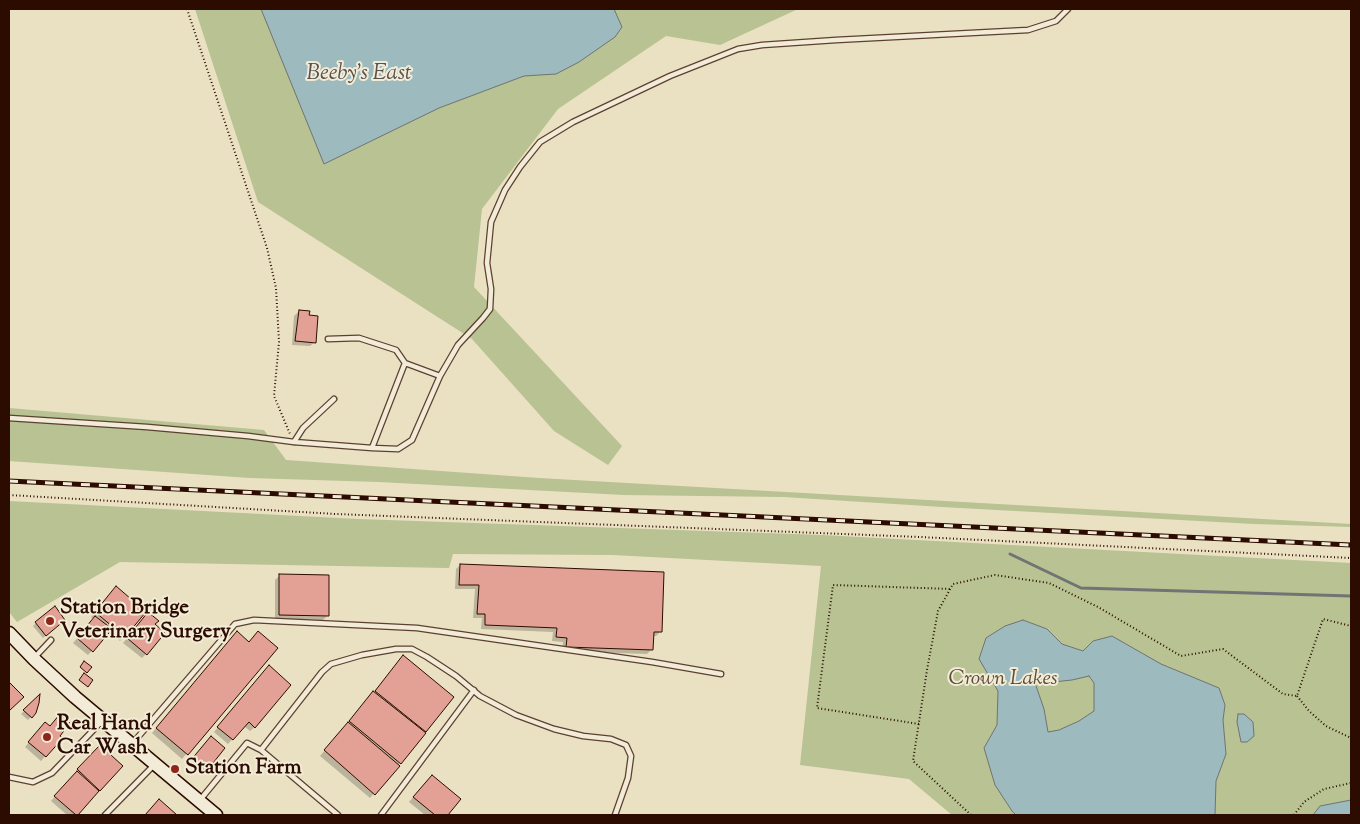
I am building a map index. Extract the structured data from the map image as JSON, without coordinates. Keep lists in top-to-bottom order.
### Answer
{
  "water": ["Beeby's East"],
  "parks": ["Crown Lakes"],
  "places": ["Station Bridge Veterinary Surgery", "Real Hand Car Wash", "Station Farm"]
}
